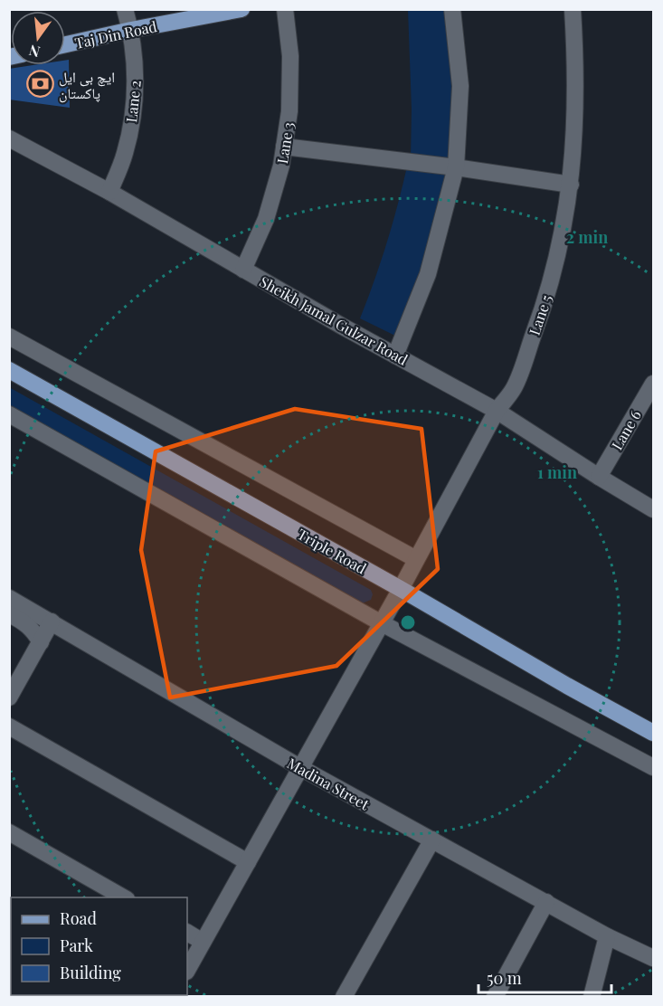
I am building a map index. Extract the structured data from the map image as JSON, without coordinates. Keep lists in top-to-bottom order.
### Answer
{
  "streets": {
    "main road": ["Taj Din Road", "Triple Road"],
    "street": [
      "Lane 2",
      "Lane 3",
      "Lane 5",
      "Sheikh Jamal Gulzar Road",
      "Lane 6",
      "Madina Street"
    ]
  },
  "crossings": [
    ["Taj Din Road", "Lane 2"],
    ["Lane 2", "Sheikh Jamal Gulzar Road"],
    ["Lane 3", "Sheikh Jamal Gulzar Road"],
    ["Lane 5", "Sheikh Jamal Gulzar Road"],
    ["Lane 5", "Triple Road"],
    ["Lane 5", "Madina Street"],
    ["Sheikh Jamal Gulzar Road", "Lane 6"]
  ],
  "places": {
    "bank": ["ایچ بی ایل پاکستان"]
  },
  "legend": ["Road", "Park", "Building"],
  "scale_bar": "50 m",
  "north": "bottom",
  "rings": ["2 min", "1 min"]
}
